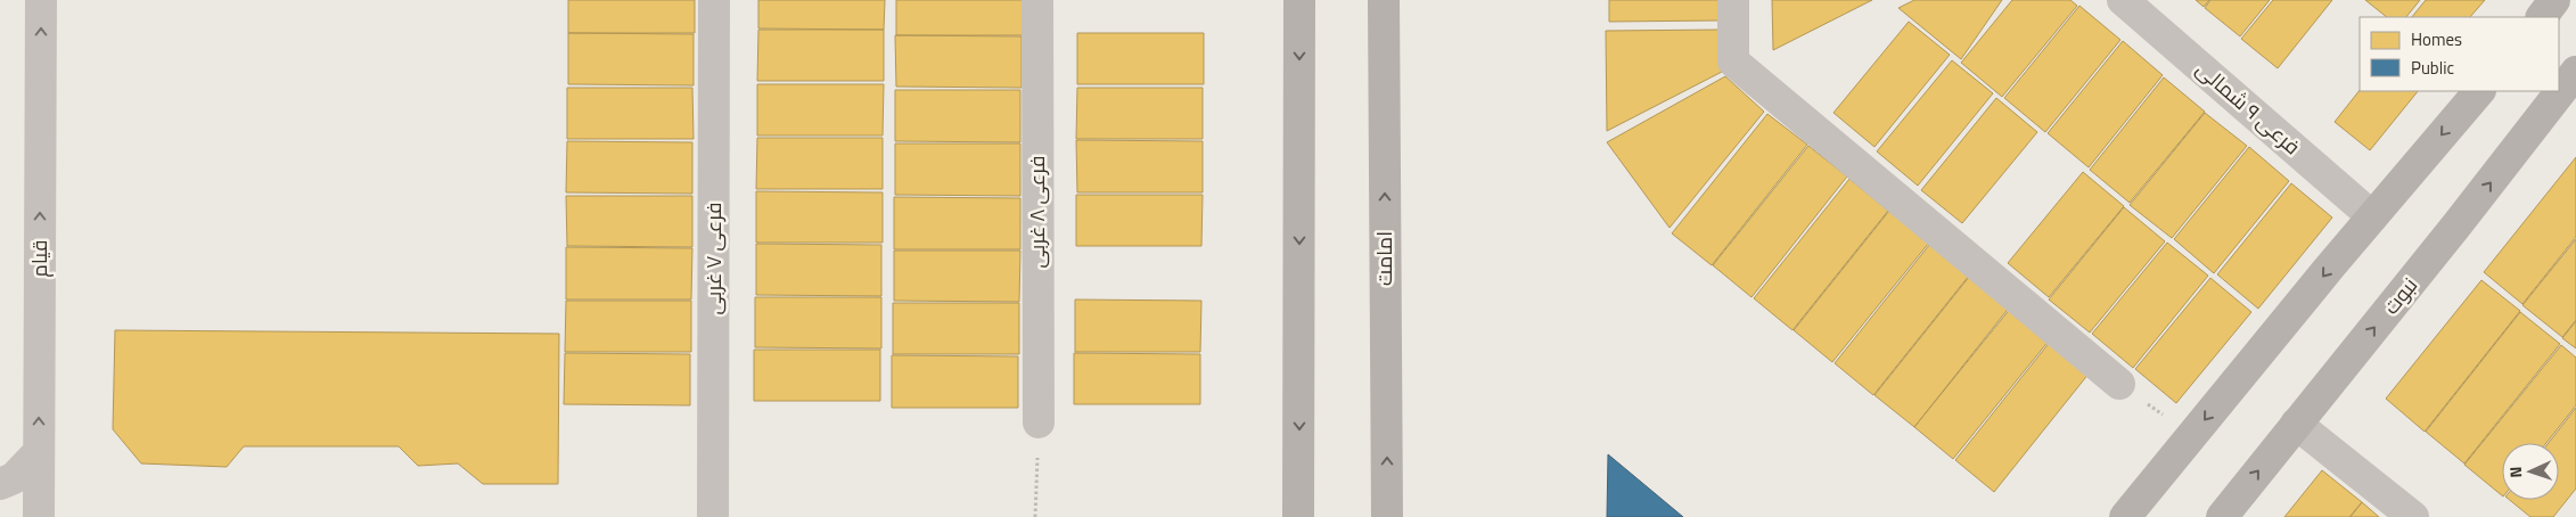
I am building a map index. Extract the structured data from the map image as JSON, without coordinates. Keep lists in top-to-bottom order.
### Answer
{
  "streets": {
    "main road": ["امامت", "نبوت"],
    "street": [
      "فرعی ۹ شمالی",
      "فرعی ۸ غربی",
      "قیام",
      "فرعی ۷ غربی"
    ]
  },
  "one_way": ["قیام"],
  "legend": ["Homes", "Public"],
  "north": "left"
}
